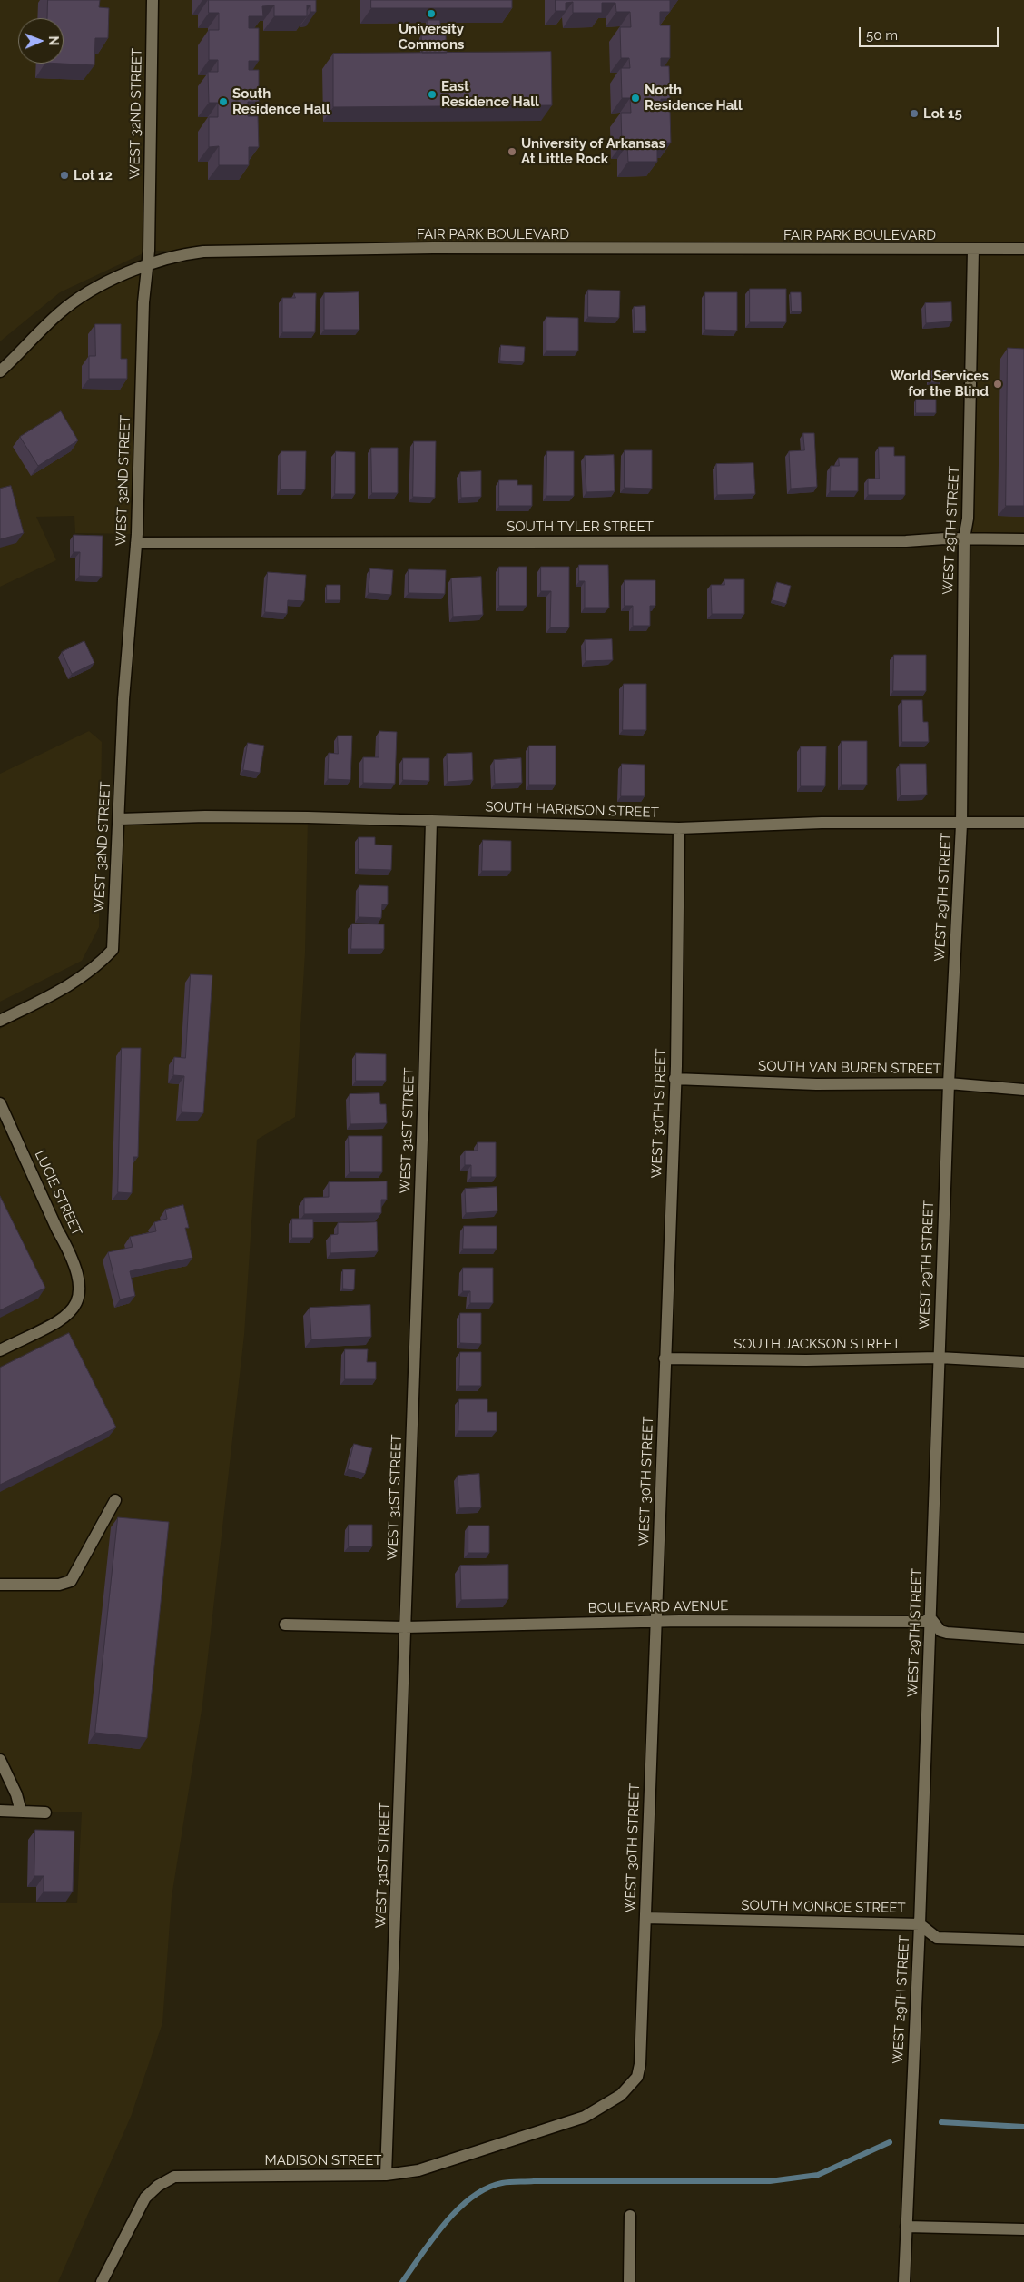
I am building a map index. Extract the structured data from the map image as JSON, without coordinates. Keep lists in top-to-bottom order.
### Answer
{
  "streets": {
    "street": [
      "WEST 32ND STREET",
      "FAIR PARK BOULEVARD",
      "SOUTH TYLER STREET",
      "WEST 29TH STREET",
      "SOUTH HARRISON STREET",
      "SOUTH VAN BUREN STREET",
      "WEST 30TH STREET",
      "WEST 31ST STREET",
      "LUCIE STREET",
      "SOUTH JACKSON STREET",
      "BOULEVARD AVENUE",
      "SOUTH MONROE STREET",
      "MADISON STREET"
    ]
  },
  "crossings": [
    ["WEST 32ND STREET", "FAIR PARK BOULEVARD"],
    ["WEST 32ND STREET", "SOUTH TYLER STREET"],
    ["WEST 32ND STREET", "SOUTH HARRISON STREET"],
    ["FAIR PARK BOULEVARD", "WEST 29TH STREET"],
    ["SOUTH TYLER STREET", "WEST 29TH STREET"],
    ["WEST 29TH STREET", "SOUTH HARRISON STREET"],
    ["WEST 29TH STREET", "SOUTH VAN BUREN STREET"],
    ["WEST 29TH STREET", "SOUTH JACKSON STREET"],
    ["WEST 29TH STREET", "BOULEVARD AVENUE"],
    ["WEST 29TH STREET", "SOUTH MONROE STREET"],
    ["SOUTH HARRISON STREET", "WEST 30TH STREET"],
    ["SOUTH HARRISON STREET", "WEST 31ST STREET"],
    ["SOUTH VAN BUREN STREET", "WEST 30TH STREET"],
    ["WEST 30TH STREET", "SOUTH JACKSON STREET"],
    ["WEST 30TH STREET", "BOULEVARD AVENUE"],
    ["WEST 30TH STREET", "SOUTH MONROE STREET"],
    ["WEST 30TH STREET", "MADISON STREET"],
    ["WEST 31ST STREET", "BOULEVARD AVENUE"],
    ["WEST 31ST STREET", "MADISON STREET"]
  ],
  "places": [
    "University Commons",
    "East Residence Hall",
    "North Residence Hall",
    "South Residence Hall",
    "Lot 15",
    "University of Arkansas At Little Rock",
    "Lot 12",
    "World Services for the Blind"
  ],
  "scale_bar": "50 m",
  "north": "right"
}
